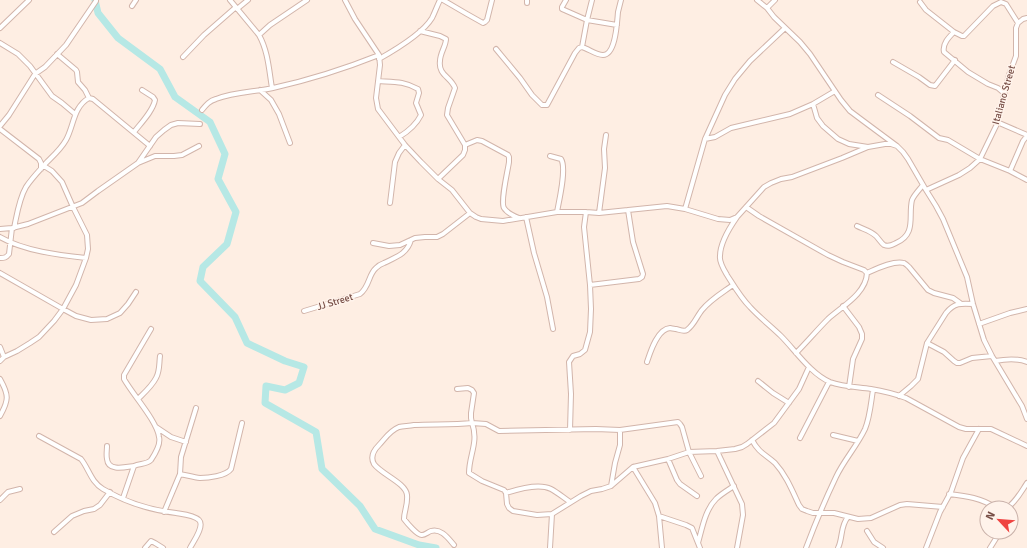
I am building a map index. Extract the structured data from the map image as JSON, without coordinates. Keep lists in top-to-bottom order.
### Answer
{
  "streets": {
    "street": ["Italiano Street", "JJ Street"]
  },
  "north": "top left"
}
